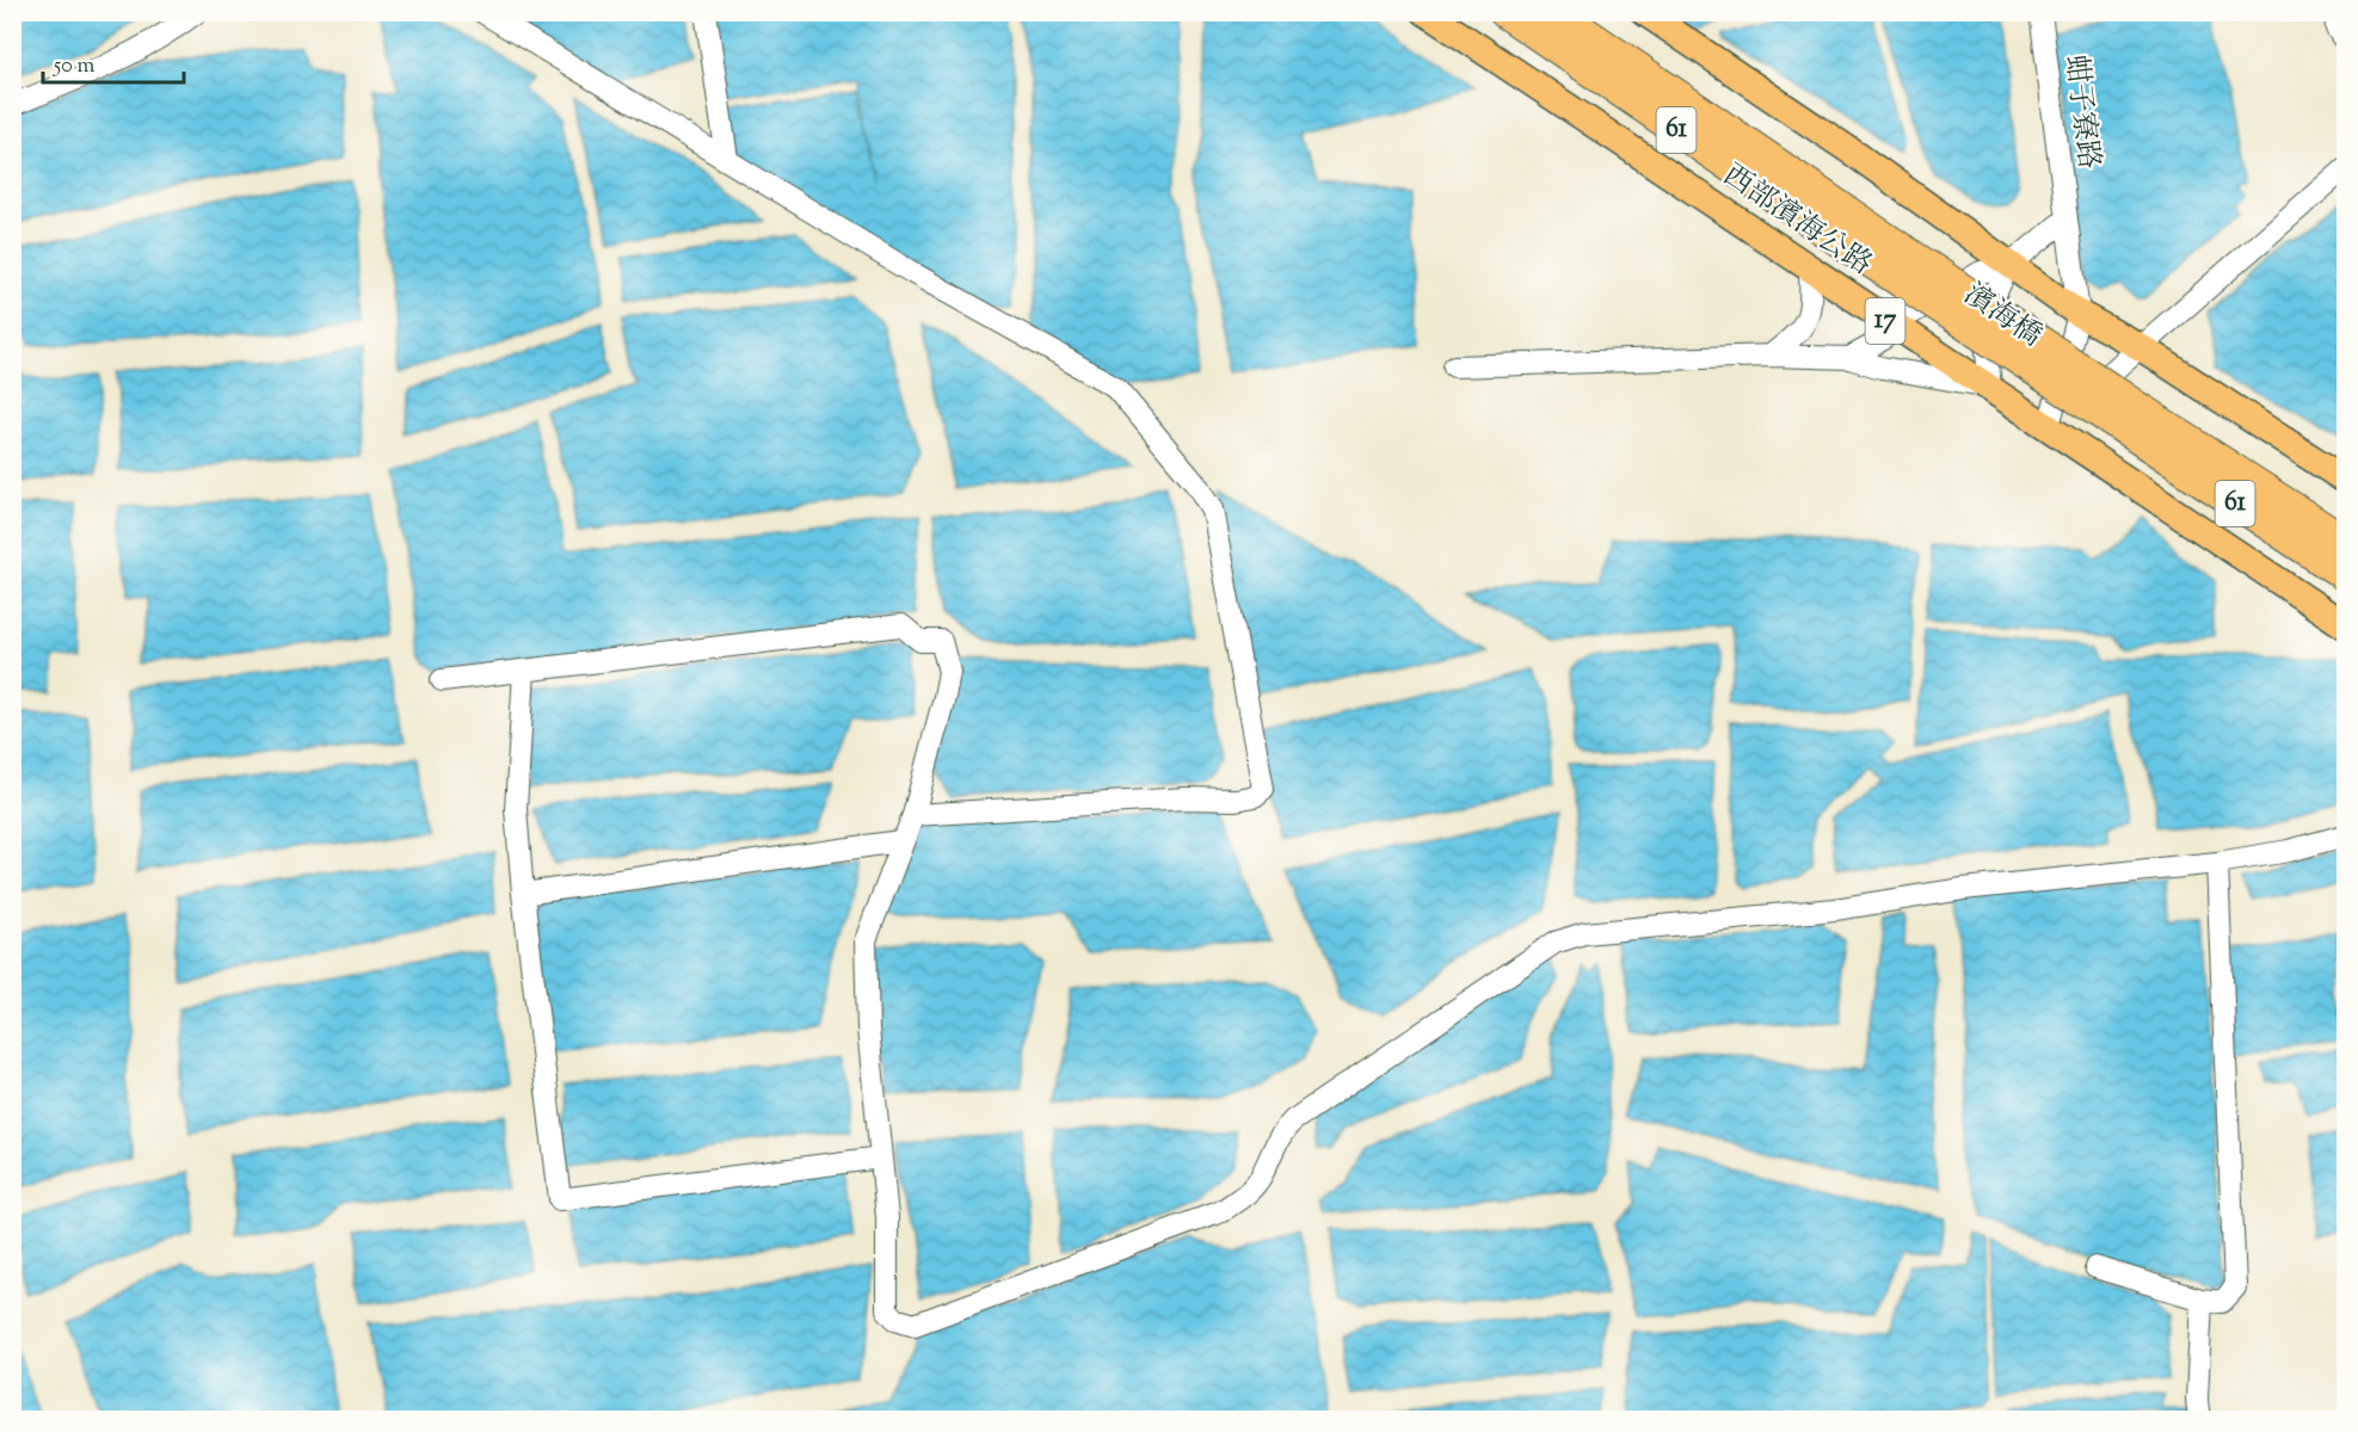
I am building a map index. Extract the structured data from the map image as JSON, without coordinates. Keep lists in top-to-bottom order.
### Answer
{
  "streets": {
    "highway": ["61", "濱海橋"],
    "main road": ["西部濱海公路", "17"],
    "street": ["蚶子寮路"]
  },
  "crossings": [
    ["61", "濱海橋"]
  ],
  "scale_bar": "50 m"
}
